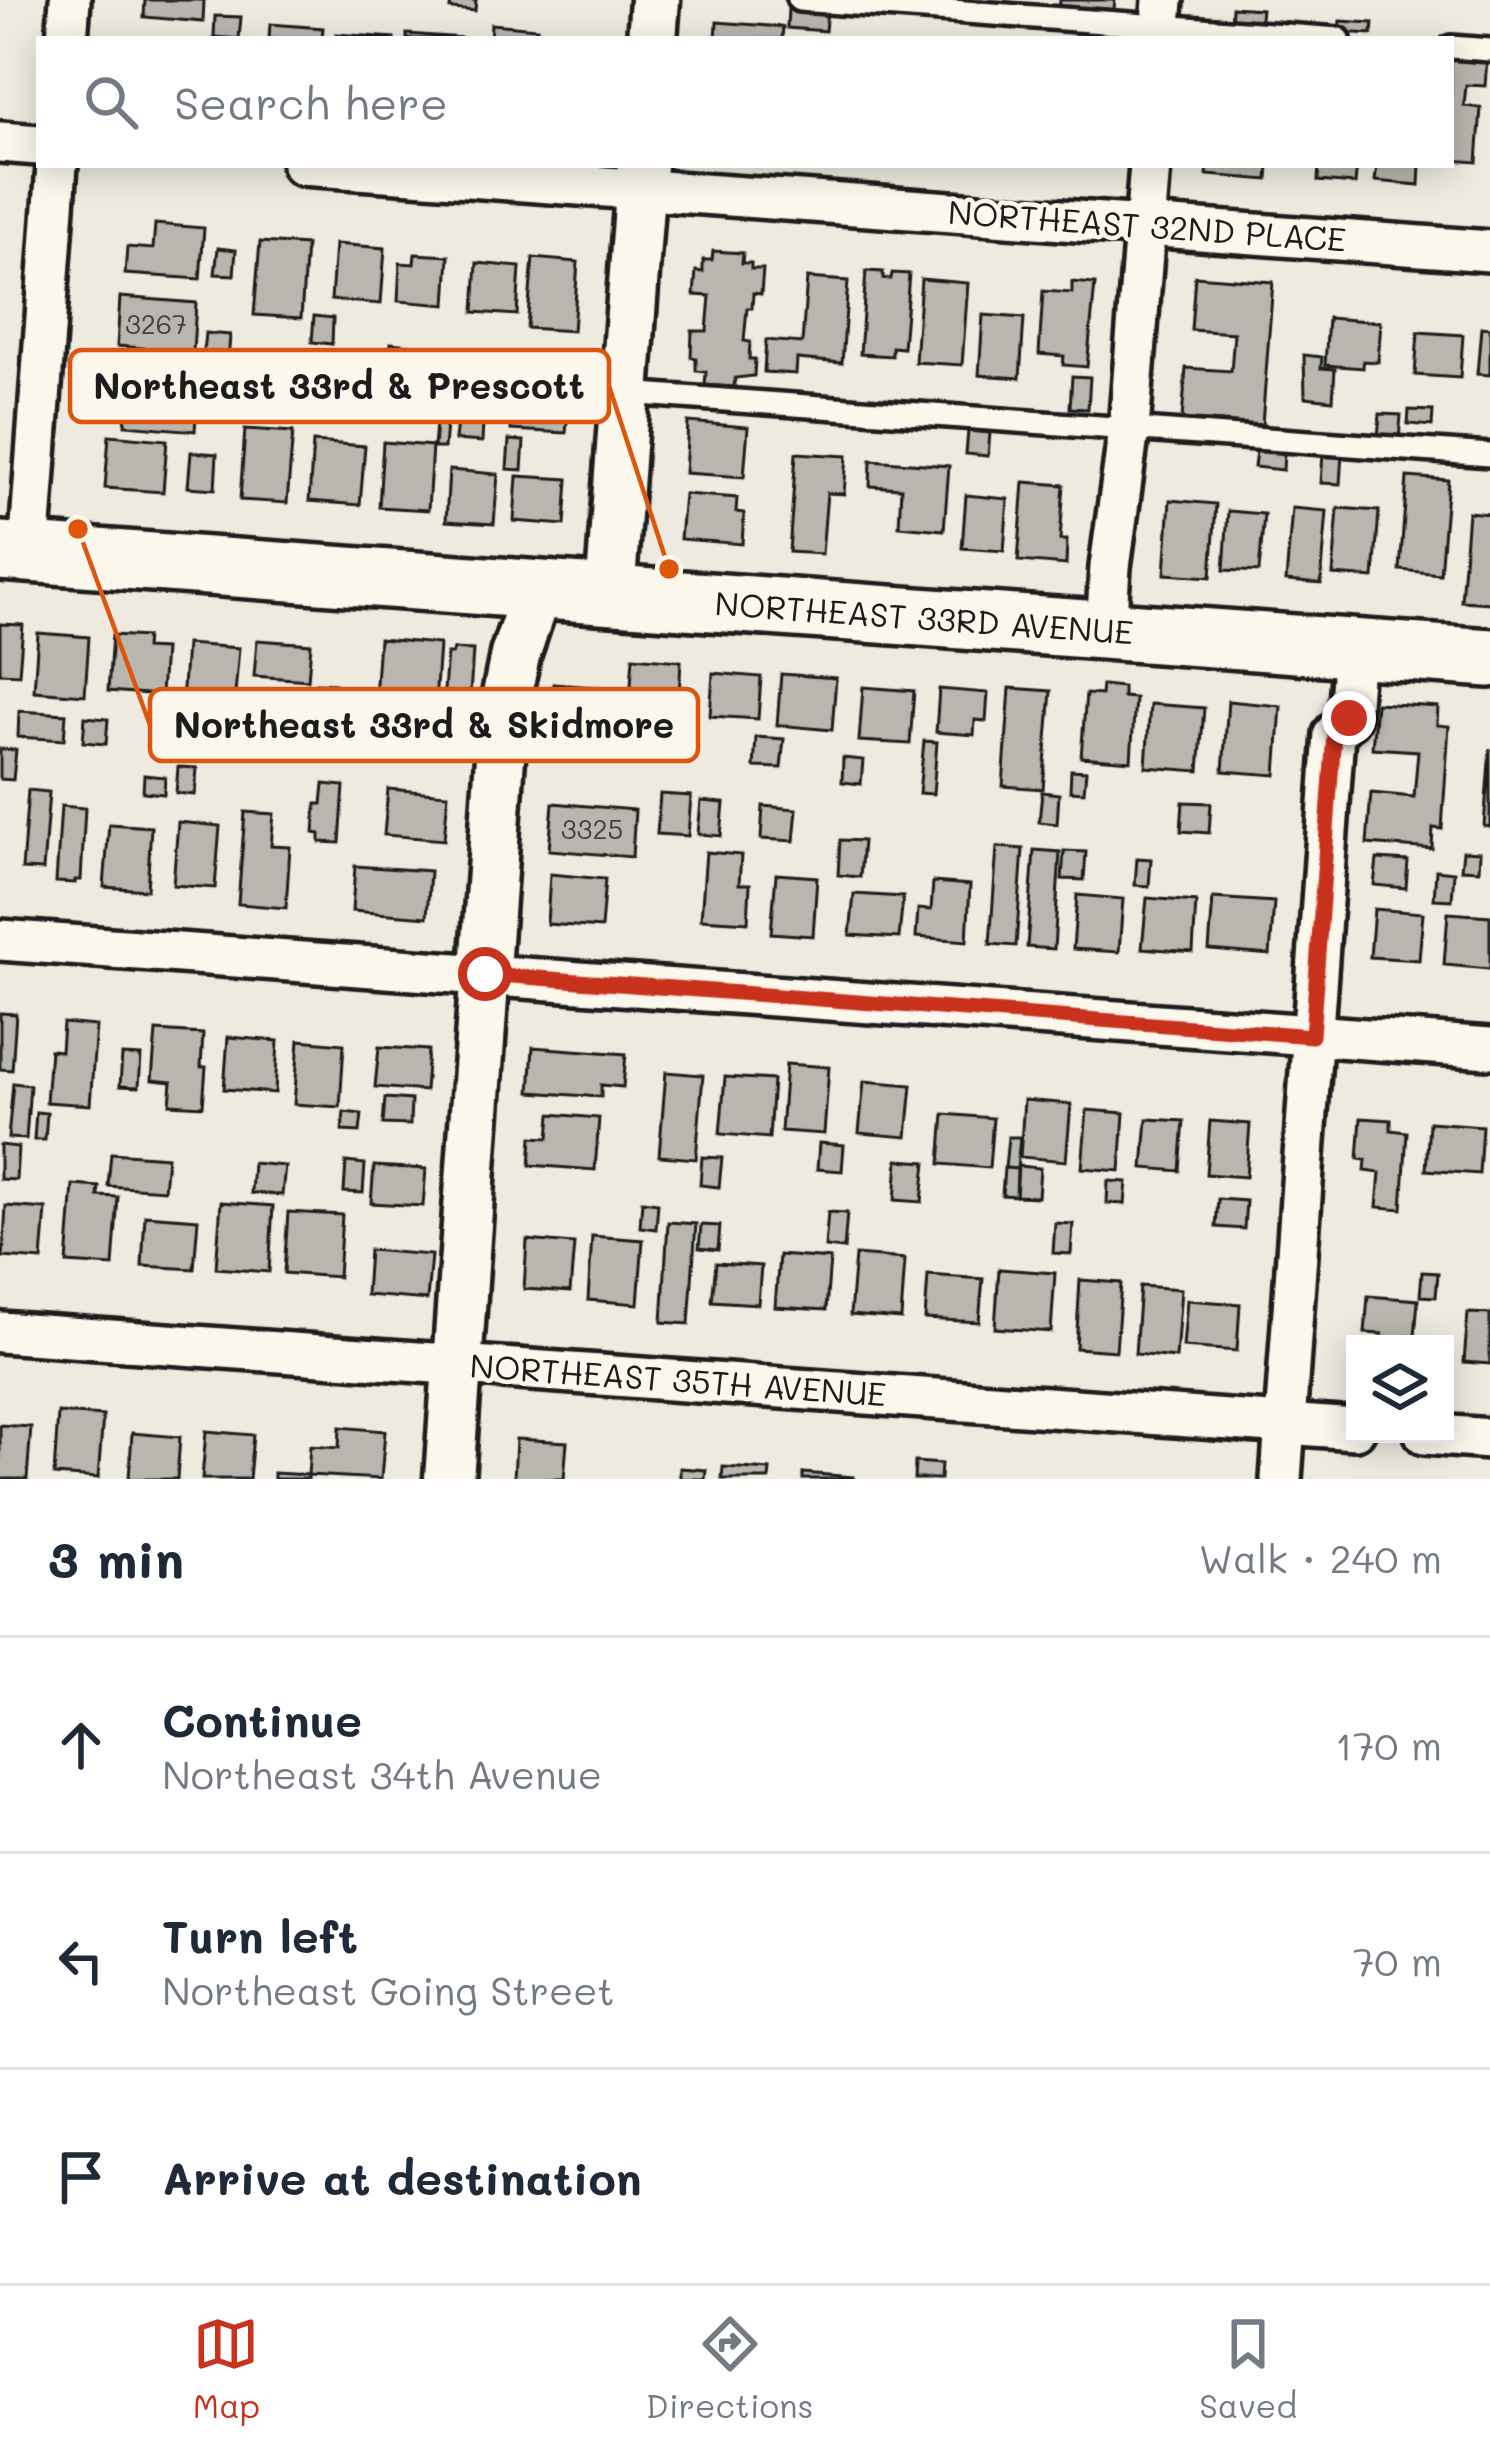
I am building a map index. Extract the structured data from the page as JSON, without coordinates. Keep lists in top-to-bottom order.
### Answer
{
  "streets": {
    "main road": ["NORTHEAST 33RD AVENUE"],
    "street": ["NORTHEAST 32ND PLACE", "NORTHEAST 35TH AVENUE"]
  },
  "places": ["Northeast 33rd & Skidmore", "Northeast 33rd & Prescott"],
  "house_numbers": ["3267", "3325"],
  "page": {
    "search": "Search here",
    "heading": ["3 min", "Walk · 240 m"],
    "list": [
      ["Continue", "Northeast 34th Avenue", "170 m"],
      ["Turn left", "Northeast Going Street", "70 m"],
      "Arrive at destination"
    ],
    "nav": ["Map", "Directions", "Saved"]
  }
}
